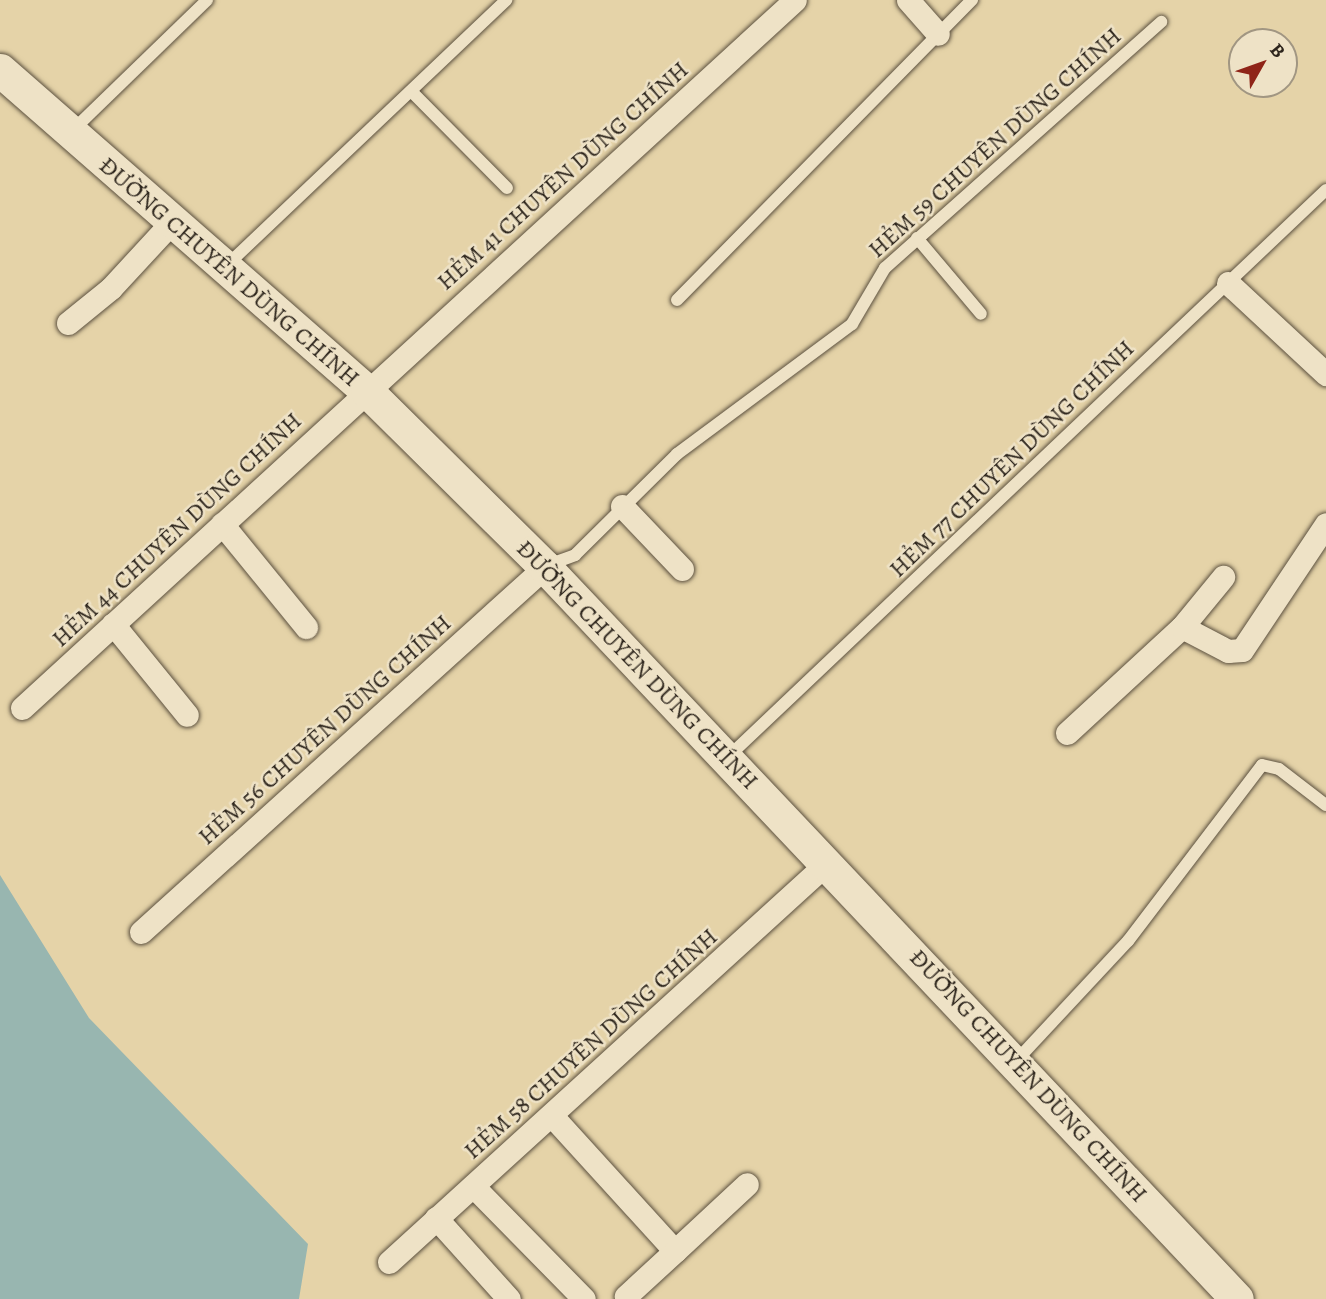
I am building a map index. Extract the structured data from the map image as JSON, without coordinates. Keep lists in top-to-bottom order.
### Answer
{
  "streets": {
    "street": [
      "HẺM 41 CHUYÊN DÙNG CHÍNH",
      "ĐƯỜNG CHUYÊN DÙNG CHÍNH",
      "HẺM 44 CHUYÊN DÙNG CHÍNH",
      "HẺM 56 CHUYÊN DÙNG CHÍNH",
      "HẺM 58 CHUYÊN DÙNG CHÍNH"
    ],
    "lane": ["HẺM 59 CHUYÊN DÙNG CHÍNH", "HẺM 77 CHUYÊN DÙNG CHÍNH"]
  },
  "crossings": [
    ["HẺM 59 CHUYÊN DÙNG CHÍNH", "ĐƯỜNG CHUYÊN DÙNG CHÍNH"],
    ["HẺM 59 CHUYÊN DÙNG CHÍNH", "HẺM 56 CHUYÊN DÙNG CHÍNH"],
    ["HẺM 41 CHUYÊN DÙNG CHÍNH", "ĐƯỜNG CHUYÊN DÙNG CHÍNH"],
    ["HẺM 41 CHUYÊN DÙNG CHÍNH", "HẺM 44 CHUYÊN DÙNG CHÍNH"],
    ["ĐƯỜNG CHUYÊN DÙNG CHÍNH", "HẺM 77 CHUYÊN DÙNG CHÍNH"],
    ["ĐƯỜNG CHUYÊN DÙNG CHÍNH", "HẺM 44 CHUYÊN DÙNG CHÍNH"],
    ["ĐƯỜNG CHUYÊN DÙNG CHÍNH", "HẺM 56 CHUYÊN DÙNG CHÍNH"],
    ["ĐƯỜNG CHUYÊN DÙNG CHÍNH", "HẺM 58 CHUYÊN DÙNG CHÍNH"]
  ],
  "north": "top right"
}
